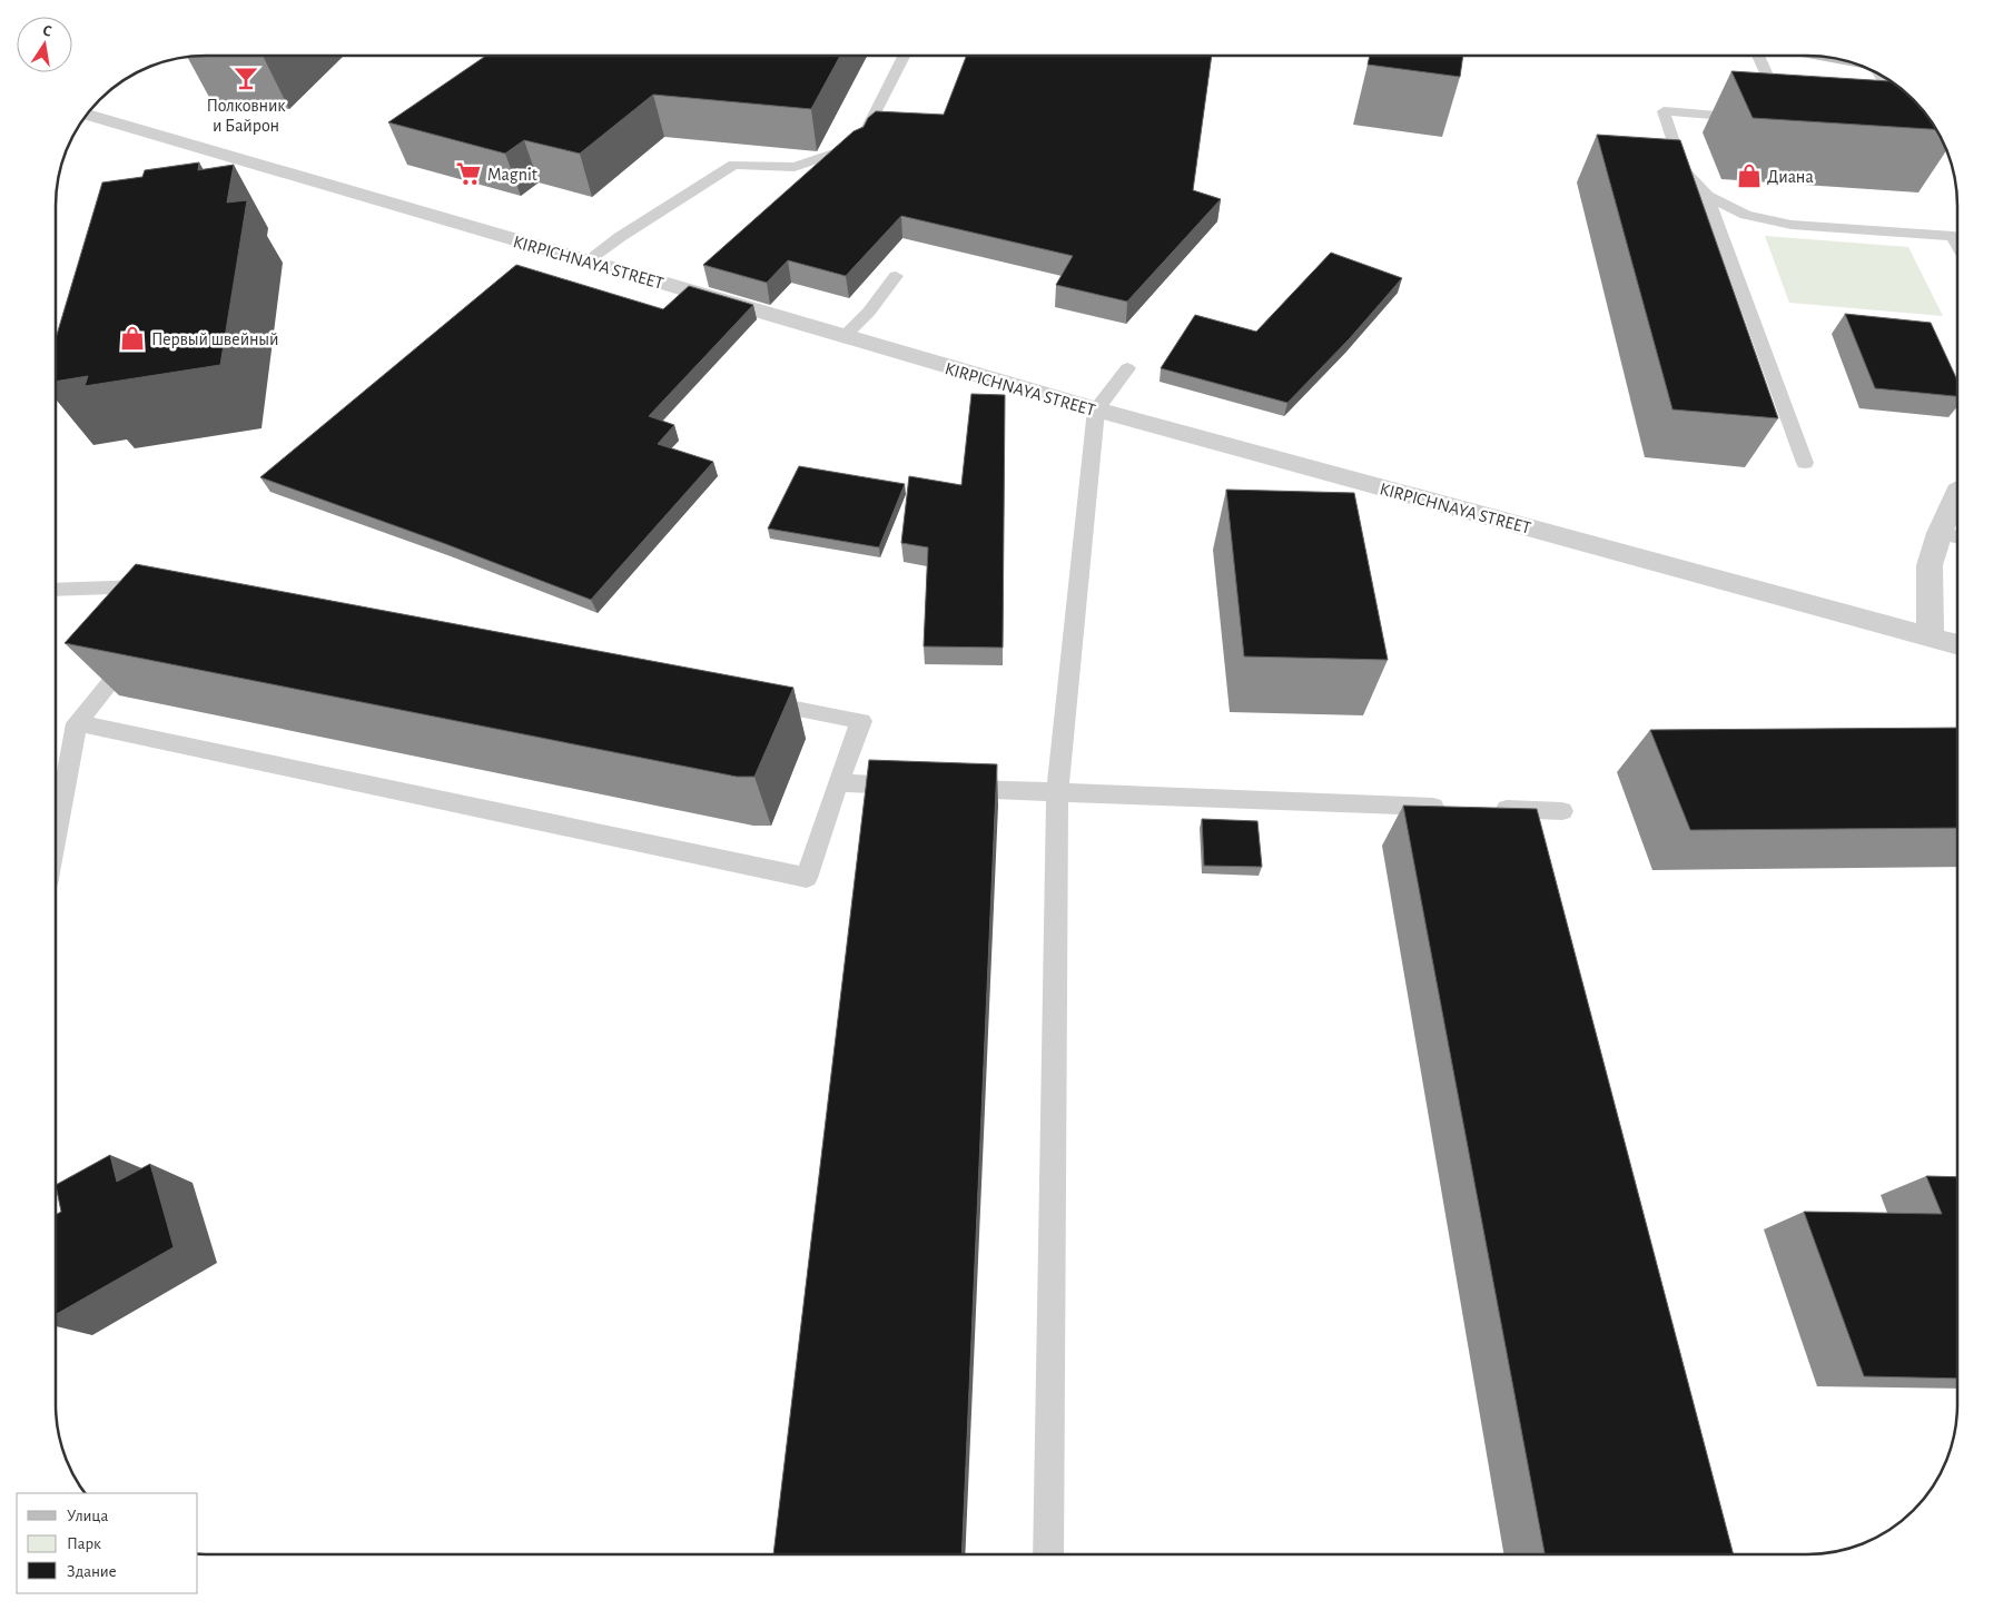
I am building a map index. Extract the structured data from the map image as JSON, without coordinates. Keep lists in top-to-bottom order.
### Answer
{
  "streets": {
    "street": ["KIRPICHNAYA STREET"]
  },
  "places": {
    "bar": ["Полковник и Байрон"],
    "supermarket": ["Magnit"],
    "shop": ["Диана", "Первый швейный"]
  },
  "legend": ["Улица", "Парк", "Здание"],
  "north": "top"
}
